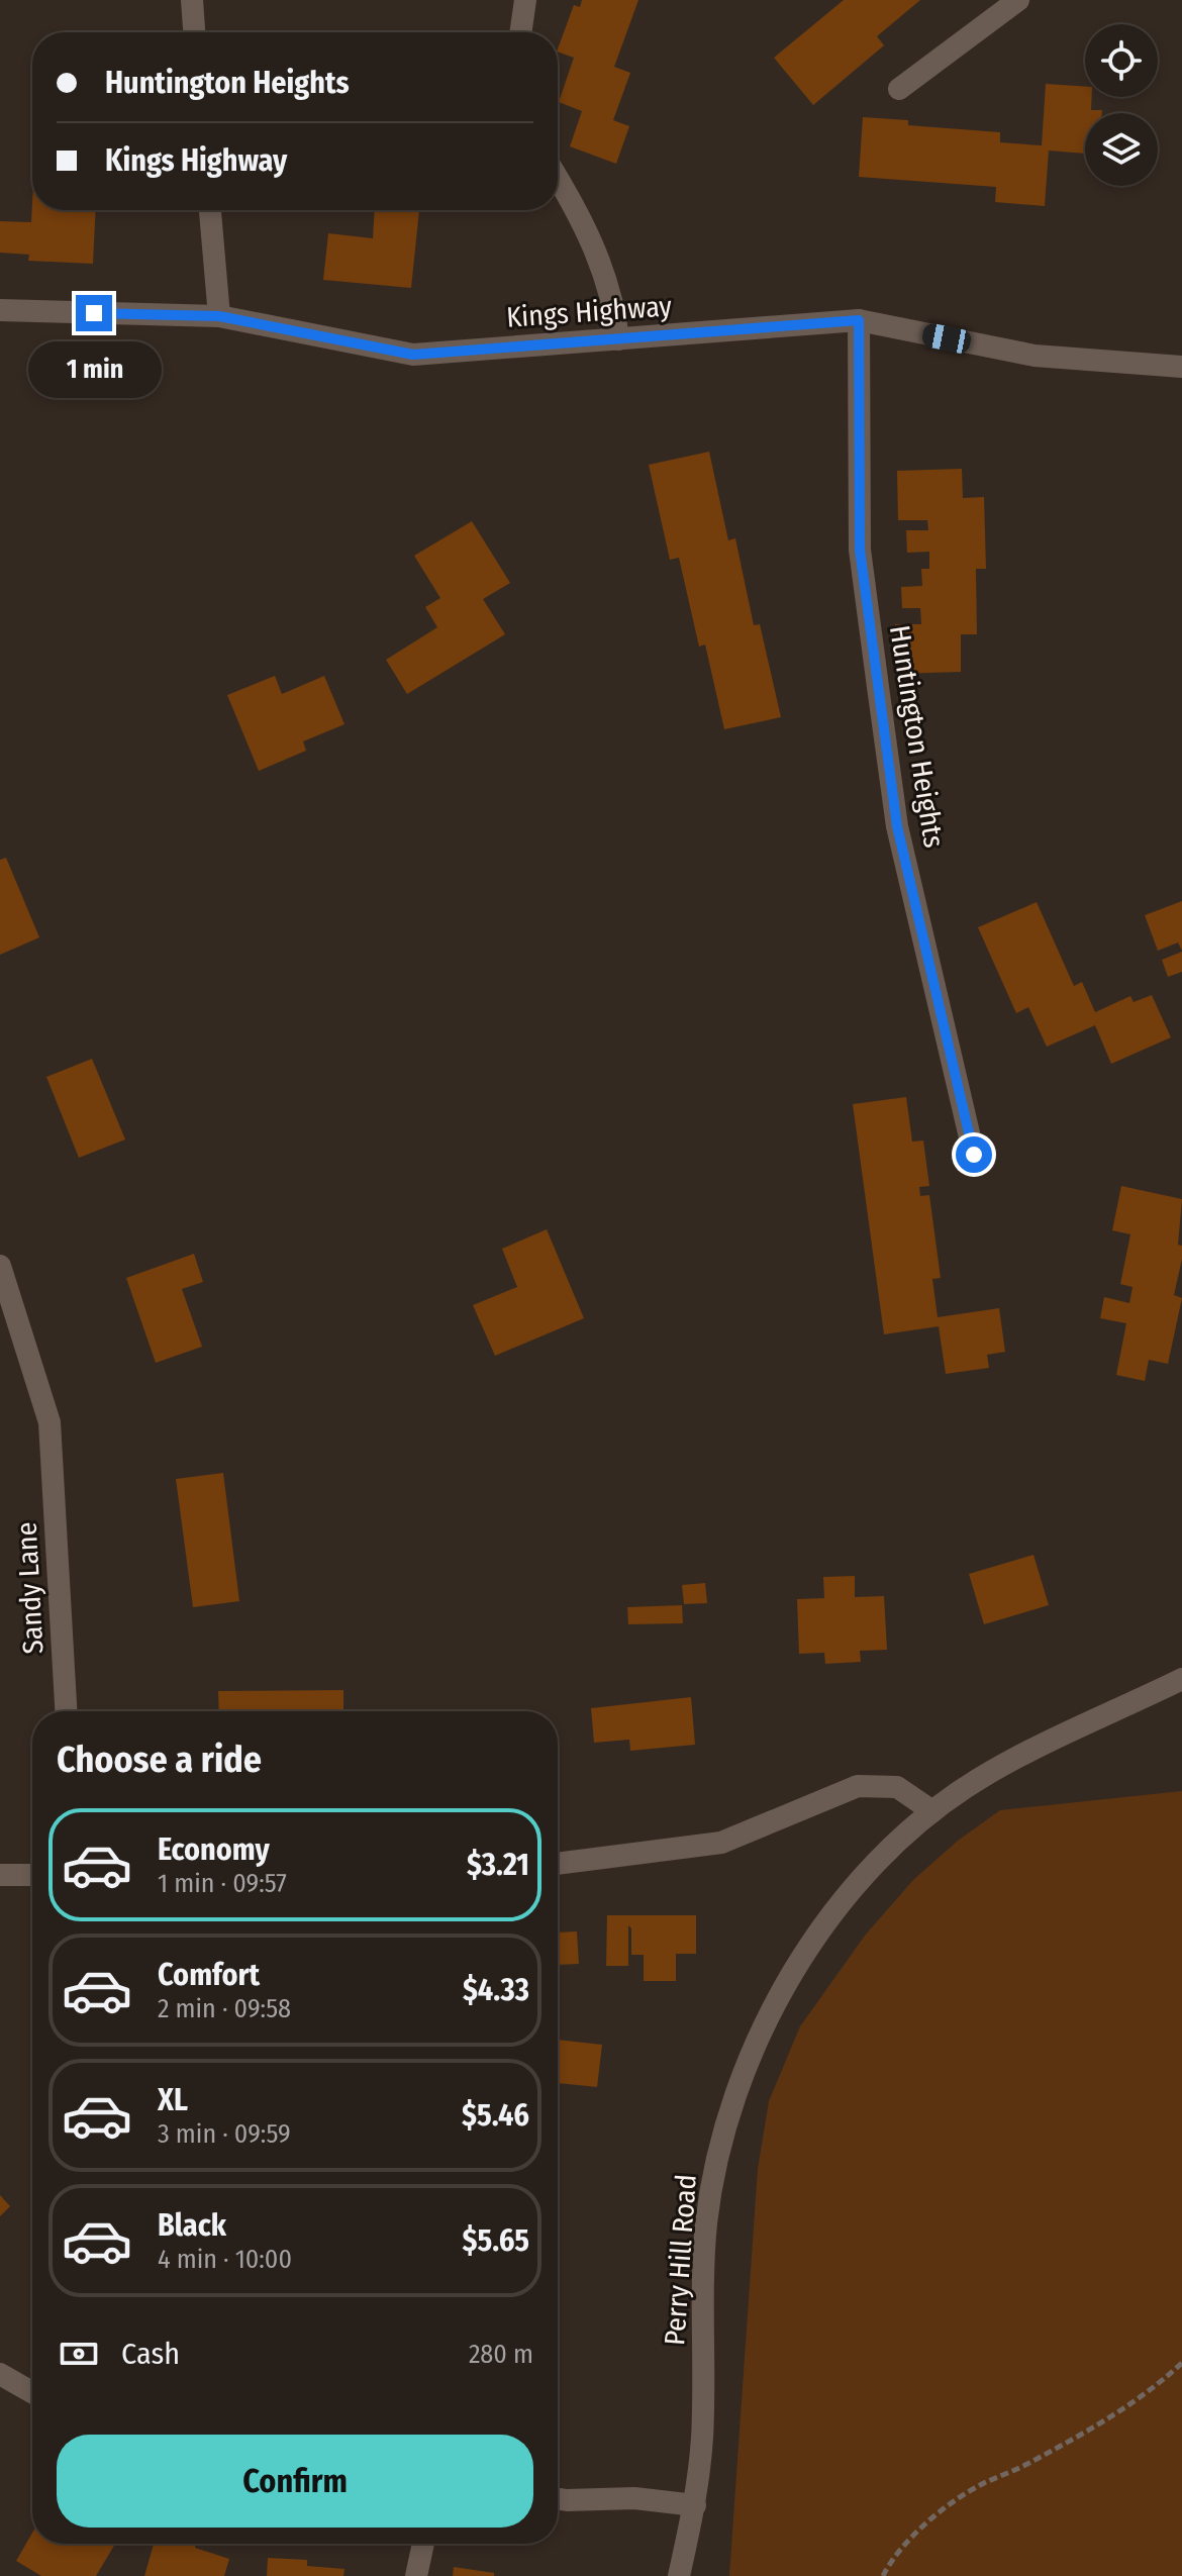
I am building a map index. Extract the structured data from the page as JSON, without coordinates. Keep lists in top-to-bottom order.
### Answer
{
  "streets": {
    "street": [
      "Kings Highway",
      "Huntington Heights",
      "Sandy Lane",
      "Perry Hill Road"
    ]
  },
  "crossings": [
    ["Kings Highway", "Huntington Heights"]
  ],
  "page": {
    "banner": ["Huntington Heights", "Kings Highway"],
    "bubble": "1 min",
    "heading": "Choose a ride",
    "list": [
      {
        "name": "Economy",
        "note": "1 min · 09:57",
        "value": "$3.21"
      },
      {
        "name": "Comfort",
        "note": "2 min · 09:58",
        "value": "$4.33"
      },
      {
        "name": "XL",
        "note": "3 min · 09:59",
        "value": "$5.46"
      },
      {
        "name": "Black",
        "note": "4 min · 10:00",
        "value": "$5.65"
      }
    ],
    "pay": ["Cash", "280 m"],
    "buttons": "Confirm"
  }
}
